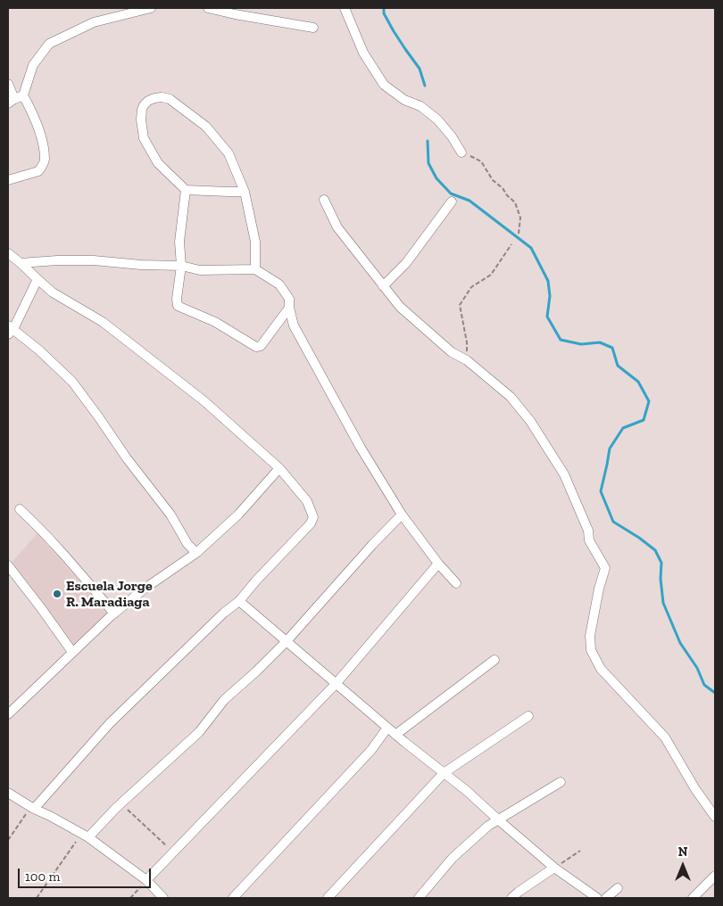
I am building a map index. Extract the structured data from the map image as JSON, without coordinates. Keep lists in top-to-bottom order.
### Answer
{
  "places": ["Escuela Jorge R. Maradiaga"],
  "scale_bar": "100 m",
  "north": "top"
}
